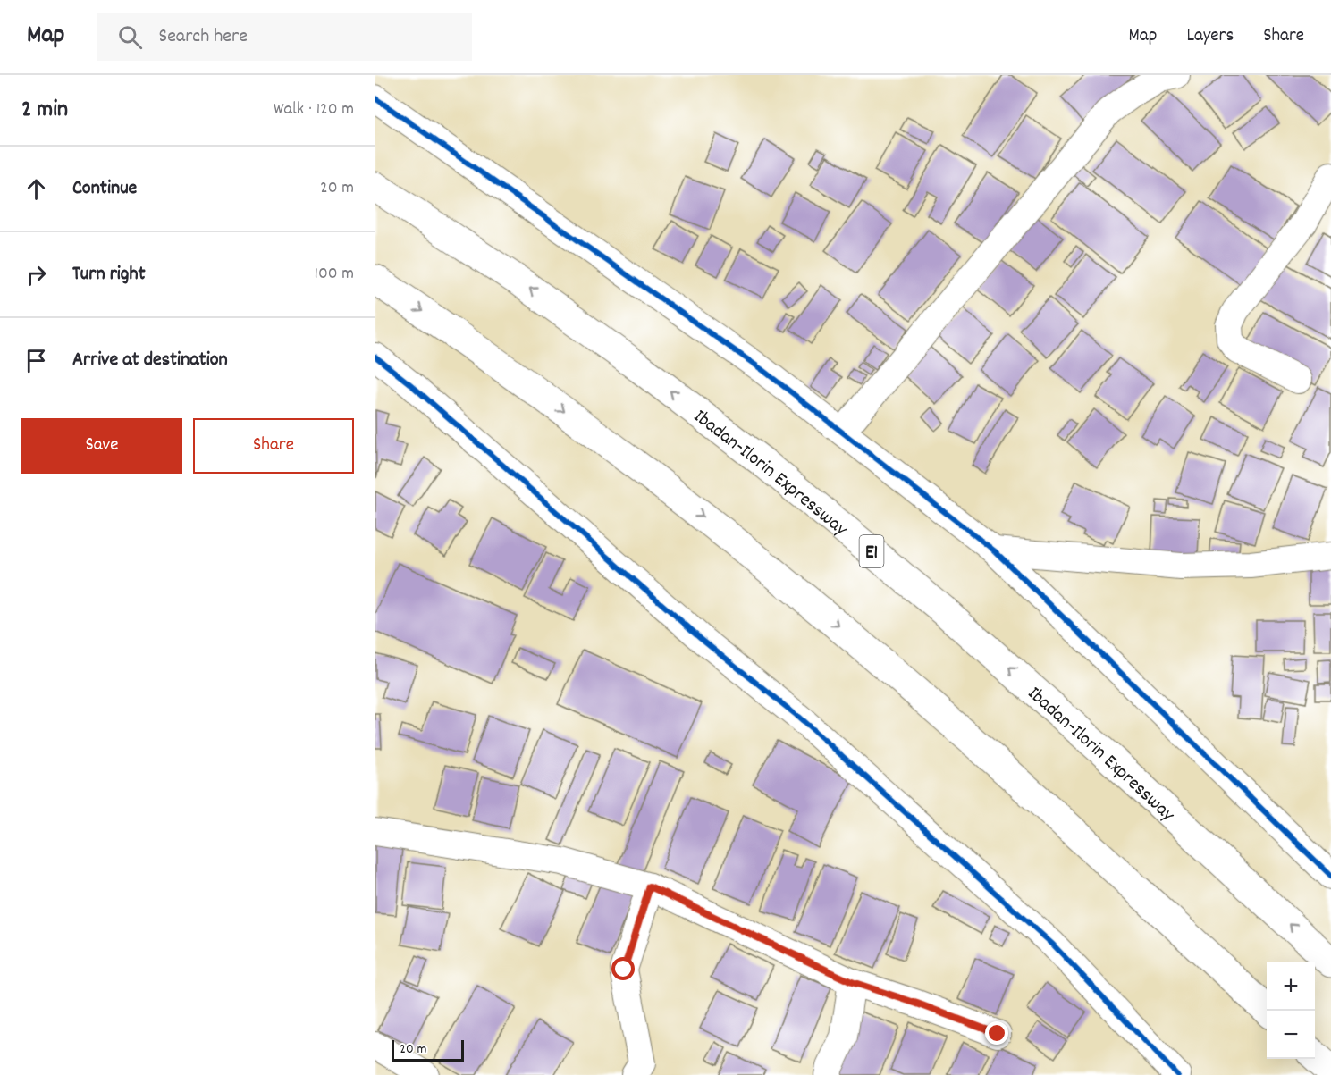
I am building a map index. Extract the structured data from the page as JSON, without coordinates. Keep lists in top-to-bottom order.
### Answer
{
  "streets": {
    "highway": ["Ibadan-Ilorin Expressway", "E1"]
  },
  "scale_bar": "20 m",
  "page": {
    "header": "Map",
    "search": "Search here",
    "nav": ["Map", "Layers", "Share"],
    "heading": ["2 min", "Walk · 120 m"],
    "list": [
      ["Continue", "20 m"],
      ["Turn right", "100 m"],
      "Arrive at destination"
    ],
    "buttons": ["Save", "Share"],
    "map_buttons": ["+", "−"],
    "scale": "20 m"
  }
}
